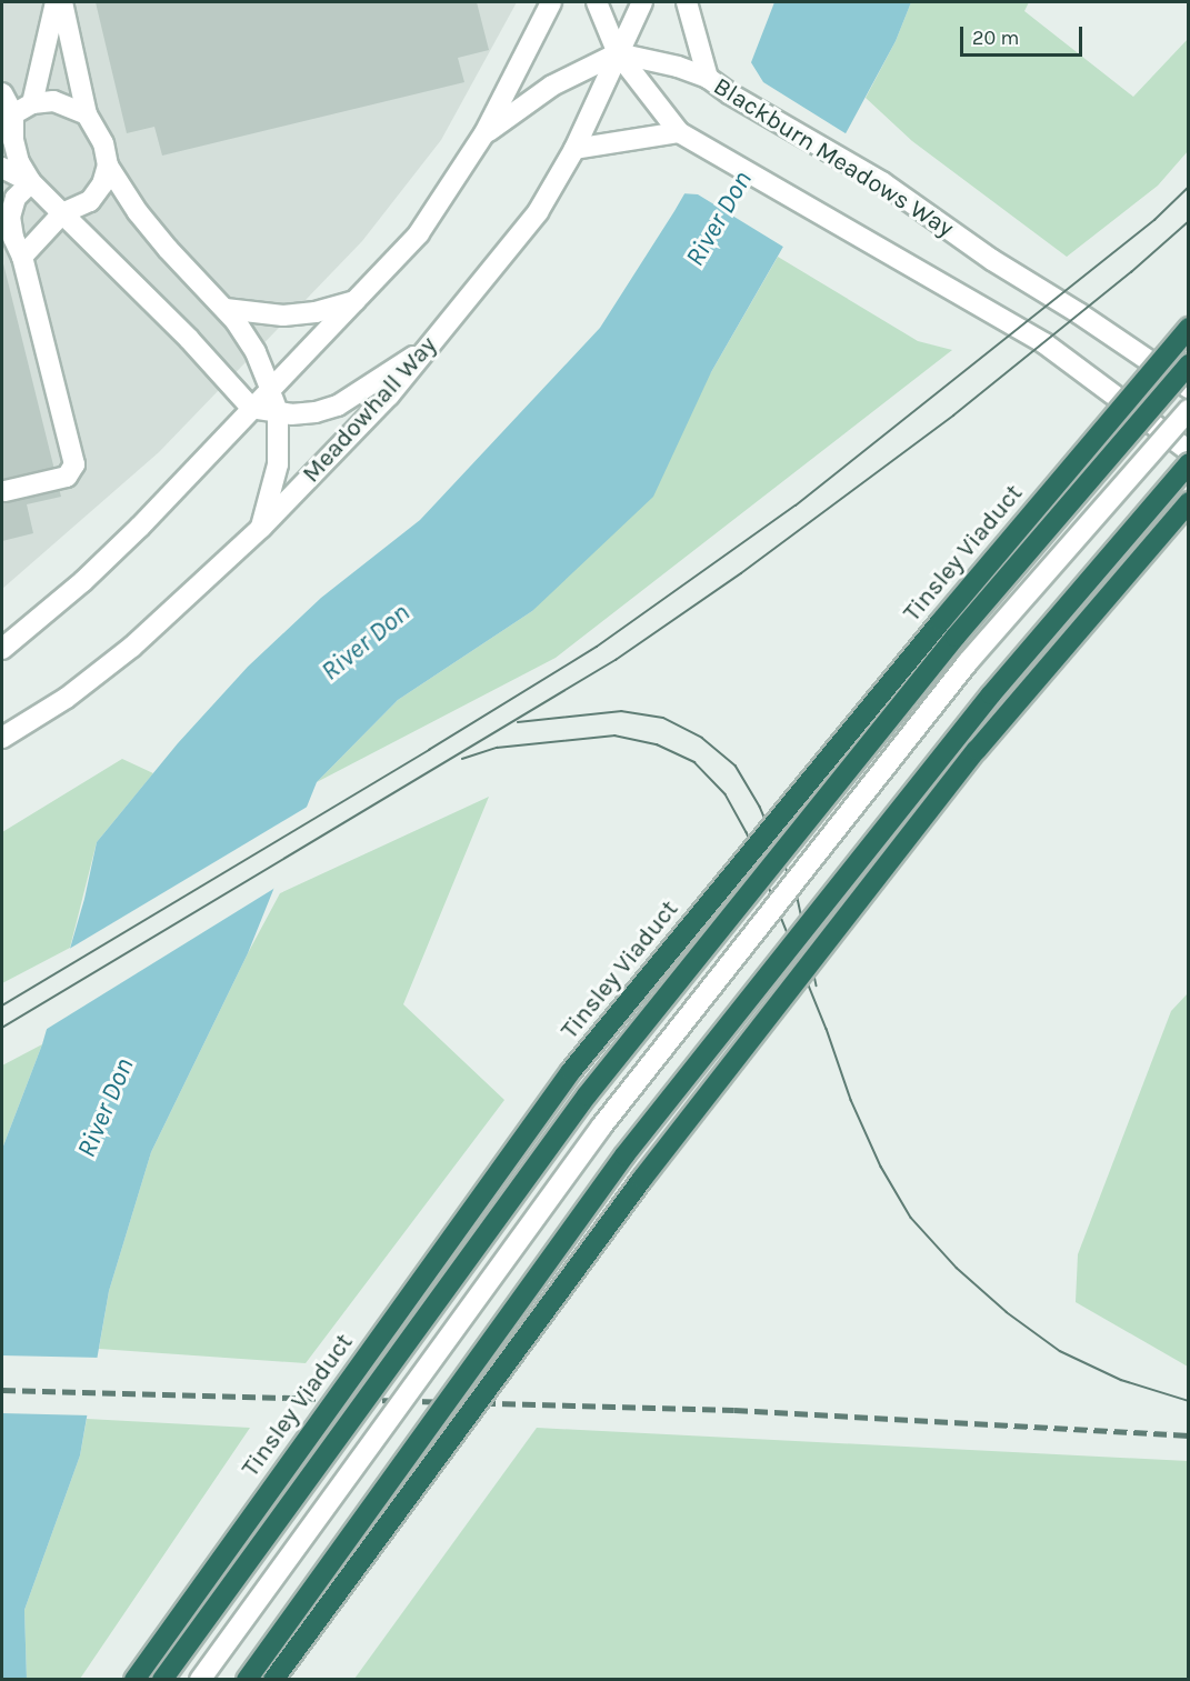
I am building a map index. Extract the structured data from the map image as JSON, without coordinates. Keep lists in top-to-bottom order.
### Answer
{
  "streets": {
    "highway": ["Tinsley Viaduct"],
    "street": ["Blackburn Meadows Way", "Meadowhall Way"]
  },
  "crossings": [
    ["Blackburn Meadows Way", "Meadowhall Way"]
  ],
  "water": ["River Don"],
  "scale_bar": "20 m"
}
